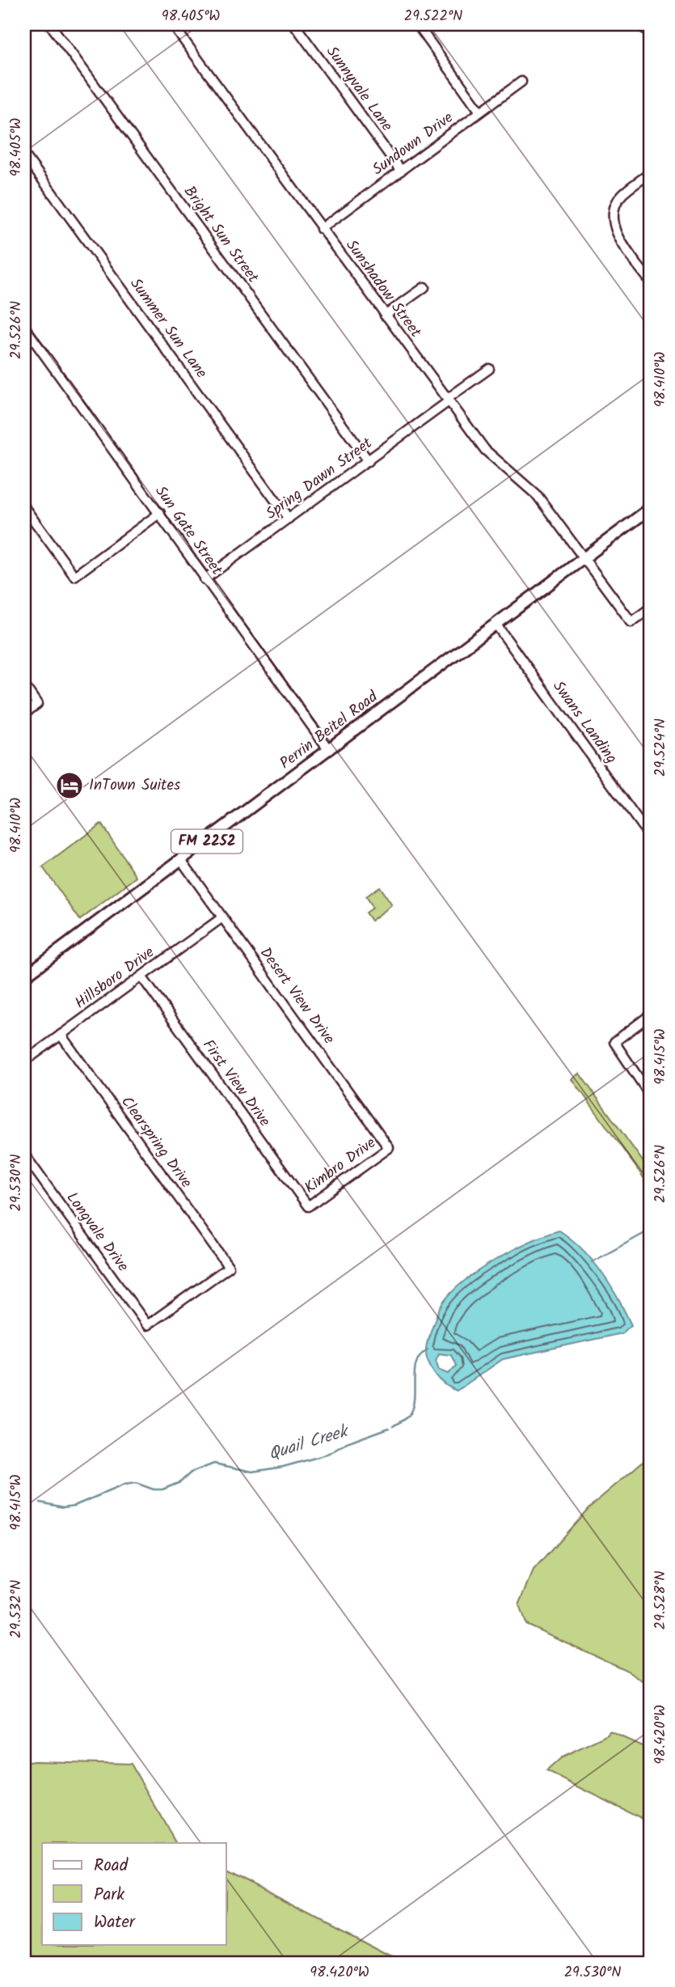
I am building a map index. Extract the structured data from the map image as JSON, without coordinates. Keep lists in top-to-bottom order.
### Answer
{
  "streets": {
    "main road": ["Perrin Beitel Road", "FM 2252"],
    "street": [
      "Sunnyvale Lane",
      "Sundown Drive",
      "Bright Sun Street",
      "Sunshadow Street",
      "Summer Sun Lane",
      "Spring Dawn Street",
      "Sun Gate Street",
      "Swans Landing",
      "Hillsboro Drive",
      "Desert View Drive",
      "First View Drive",
      "Clearspring Drive",
      "Kimbro Drive",
      "Longvale Drive"
    ]
  },
  "crossings": [
    ["Sunnyvale Lane", "Sundown Drive"],
    ["Sundown Drive", "Sunshadow Street"],
    ["Bright Sun Street", "Spring Dawn Street"],
    ["Sunshadow Street", "Spring Dawn Street"],
    ["Sunshadow Street", "Perrin Beitel Road"],
    ["Summer Sun Lane", "Spring Dawn Street"],
    ["Spring Dawn Street", "Sun Gate Street"],
    ["Sun Gate Street", "Perrin Beitel Road"],
    ["Swans Landing", "Perrin Beitel Road"],
    ["Perrin Beitel Road", "Desert View Drive"],
    ["Hillsboro Drive", "Desert View Drive"],
    ["Hillsboro Drive", "First View Drive"],
    ["Hillsboro Drive", "Clearspring Drive"],
    ["Desert View Drive", "Kimbro Drive"],
    ["First View Drive", "Kimbro Drive"],
    ["Clearspring Drive", "Longvale Drive"]
  ],
  "water": ["Quail Creek"],
  "places": {
    "hotel": ["InTown Suites"]
  },
  "legend": ["Road", "Park", "Water"],
  "coordinates": [
    "98.405°W",
    "29.522°N",
    "29.526°N",
    "98.410°W",
    "29.524°N",
    "98.415°W",
    "29.530°N",
    "29.528°N",
    "29.532°N",
    "98.420°W"
  ]
}
